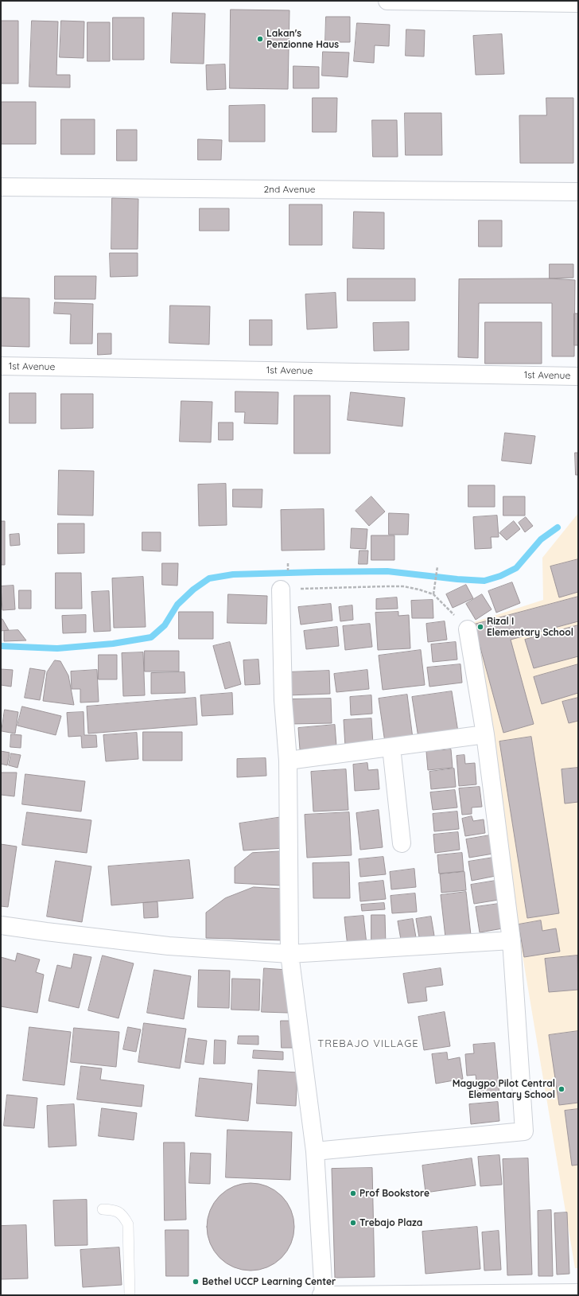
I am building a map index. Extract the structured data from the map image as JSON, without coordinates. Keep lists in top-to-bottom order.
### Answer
{
  "streets": {
    "street": ["2nd Avenue", "1st Avenue"]
  },
  "districts": ["TREBAJO VILLAGE"],
  "places": [
    "Lakan's Penzionne Haus",
    "Rizal I Elementary School",
    "Magugpo Pilot Central Elementary School",
    "Prof Bookstore",
    "Trebajo Plaza",
    "Bethel UCCP Learning Center"
  ]
}
